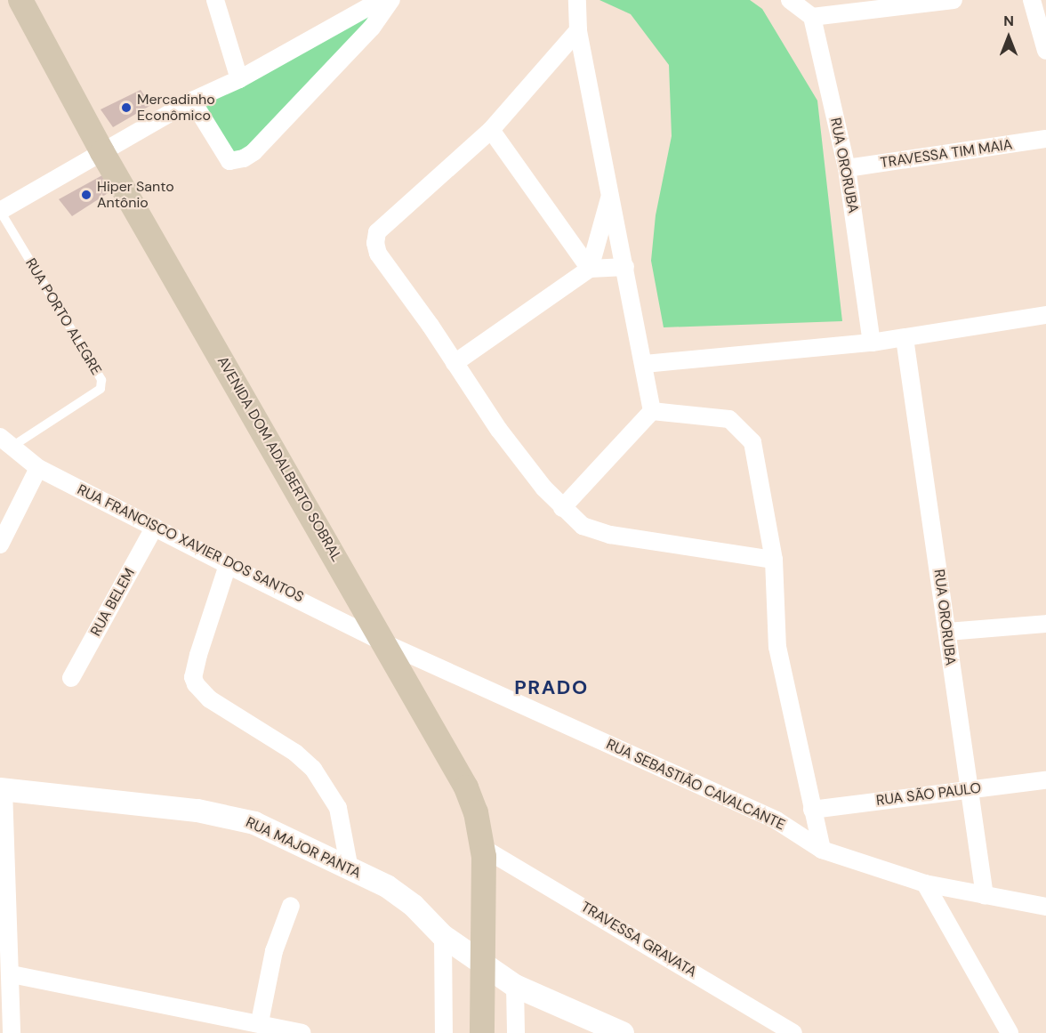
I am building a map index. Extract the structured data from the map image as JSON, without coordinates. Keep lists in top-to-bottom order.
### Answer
{
  "streets": {
    "main road": ["AVENIDA DOM ADALBERTO SOBRAL"],
    "street": [
      "TRAVESSA TIM MAIA",
      "RUA ORORUBA",
      "RUA FRANCISCO XAVIER DOS SANTOS",
      "RUA BELEM",
      "RUA SEBASTIÃO CAVALCANTE",
      "RUA SÃO PAULO",
      "RUA MAJOR PANTA",
      "TRAVESSA GRAVATA"
    ],
    "lane": ["RUA PORTO ALEGRE"]
  },
  "crossings": [
    ["TRAVESSA TIM MAIA", "RUA ORORUBA"],
    ["RUA ORORUBA", "RUA SEBASTIÃO CAVALCANTE"],
    ["RUA ORORUBA", "RUA SÃO PAULO"],
    ["RUA PORTO ALEGRE", "RUA FRANCISCO XAVIER DOS SANTOS"],
    ["AVENIDA DOM ADALBERTO SOBRAL", "RUA FRANCISCO XAVIER DOS SANTOS"],
    ["AVENIDA DOM ADALBERTO SOBRAL", "RUA SEBASTIÃO CAVALCANTE"],
    ["AVENIDA DOM ADALBERTO SOBRAL", "RUA MAJOR PANTA"],
    ["AVENIDA DOM ADALBERTO SOBRAL", "TRAVESSA GRAVATA"],
    ["RUA FRANCISCO XAVIER DOS SANTOS", "RUA BELEM"],
    ["RUA FRANCISCO XAVIER DOS SANTOS", "RUA SEBASTIÃO CAVALCANTE"]
  ],
  "districts": ["PRADO"],
  "places": ["Mercadinho Econômico", "Hiper Santo Antônio"],
  "north": "top"
}
